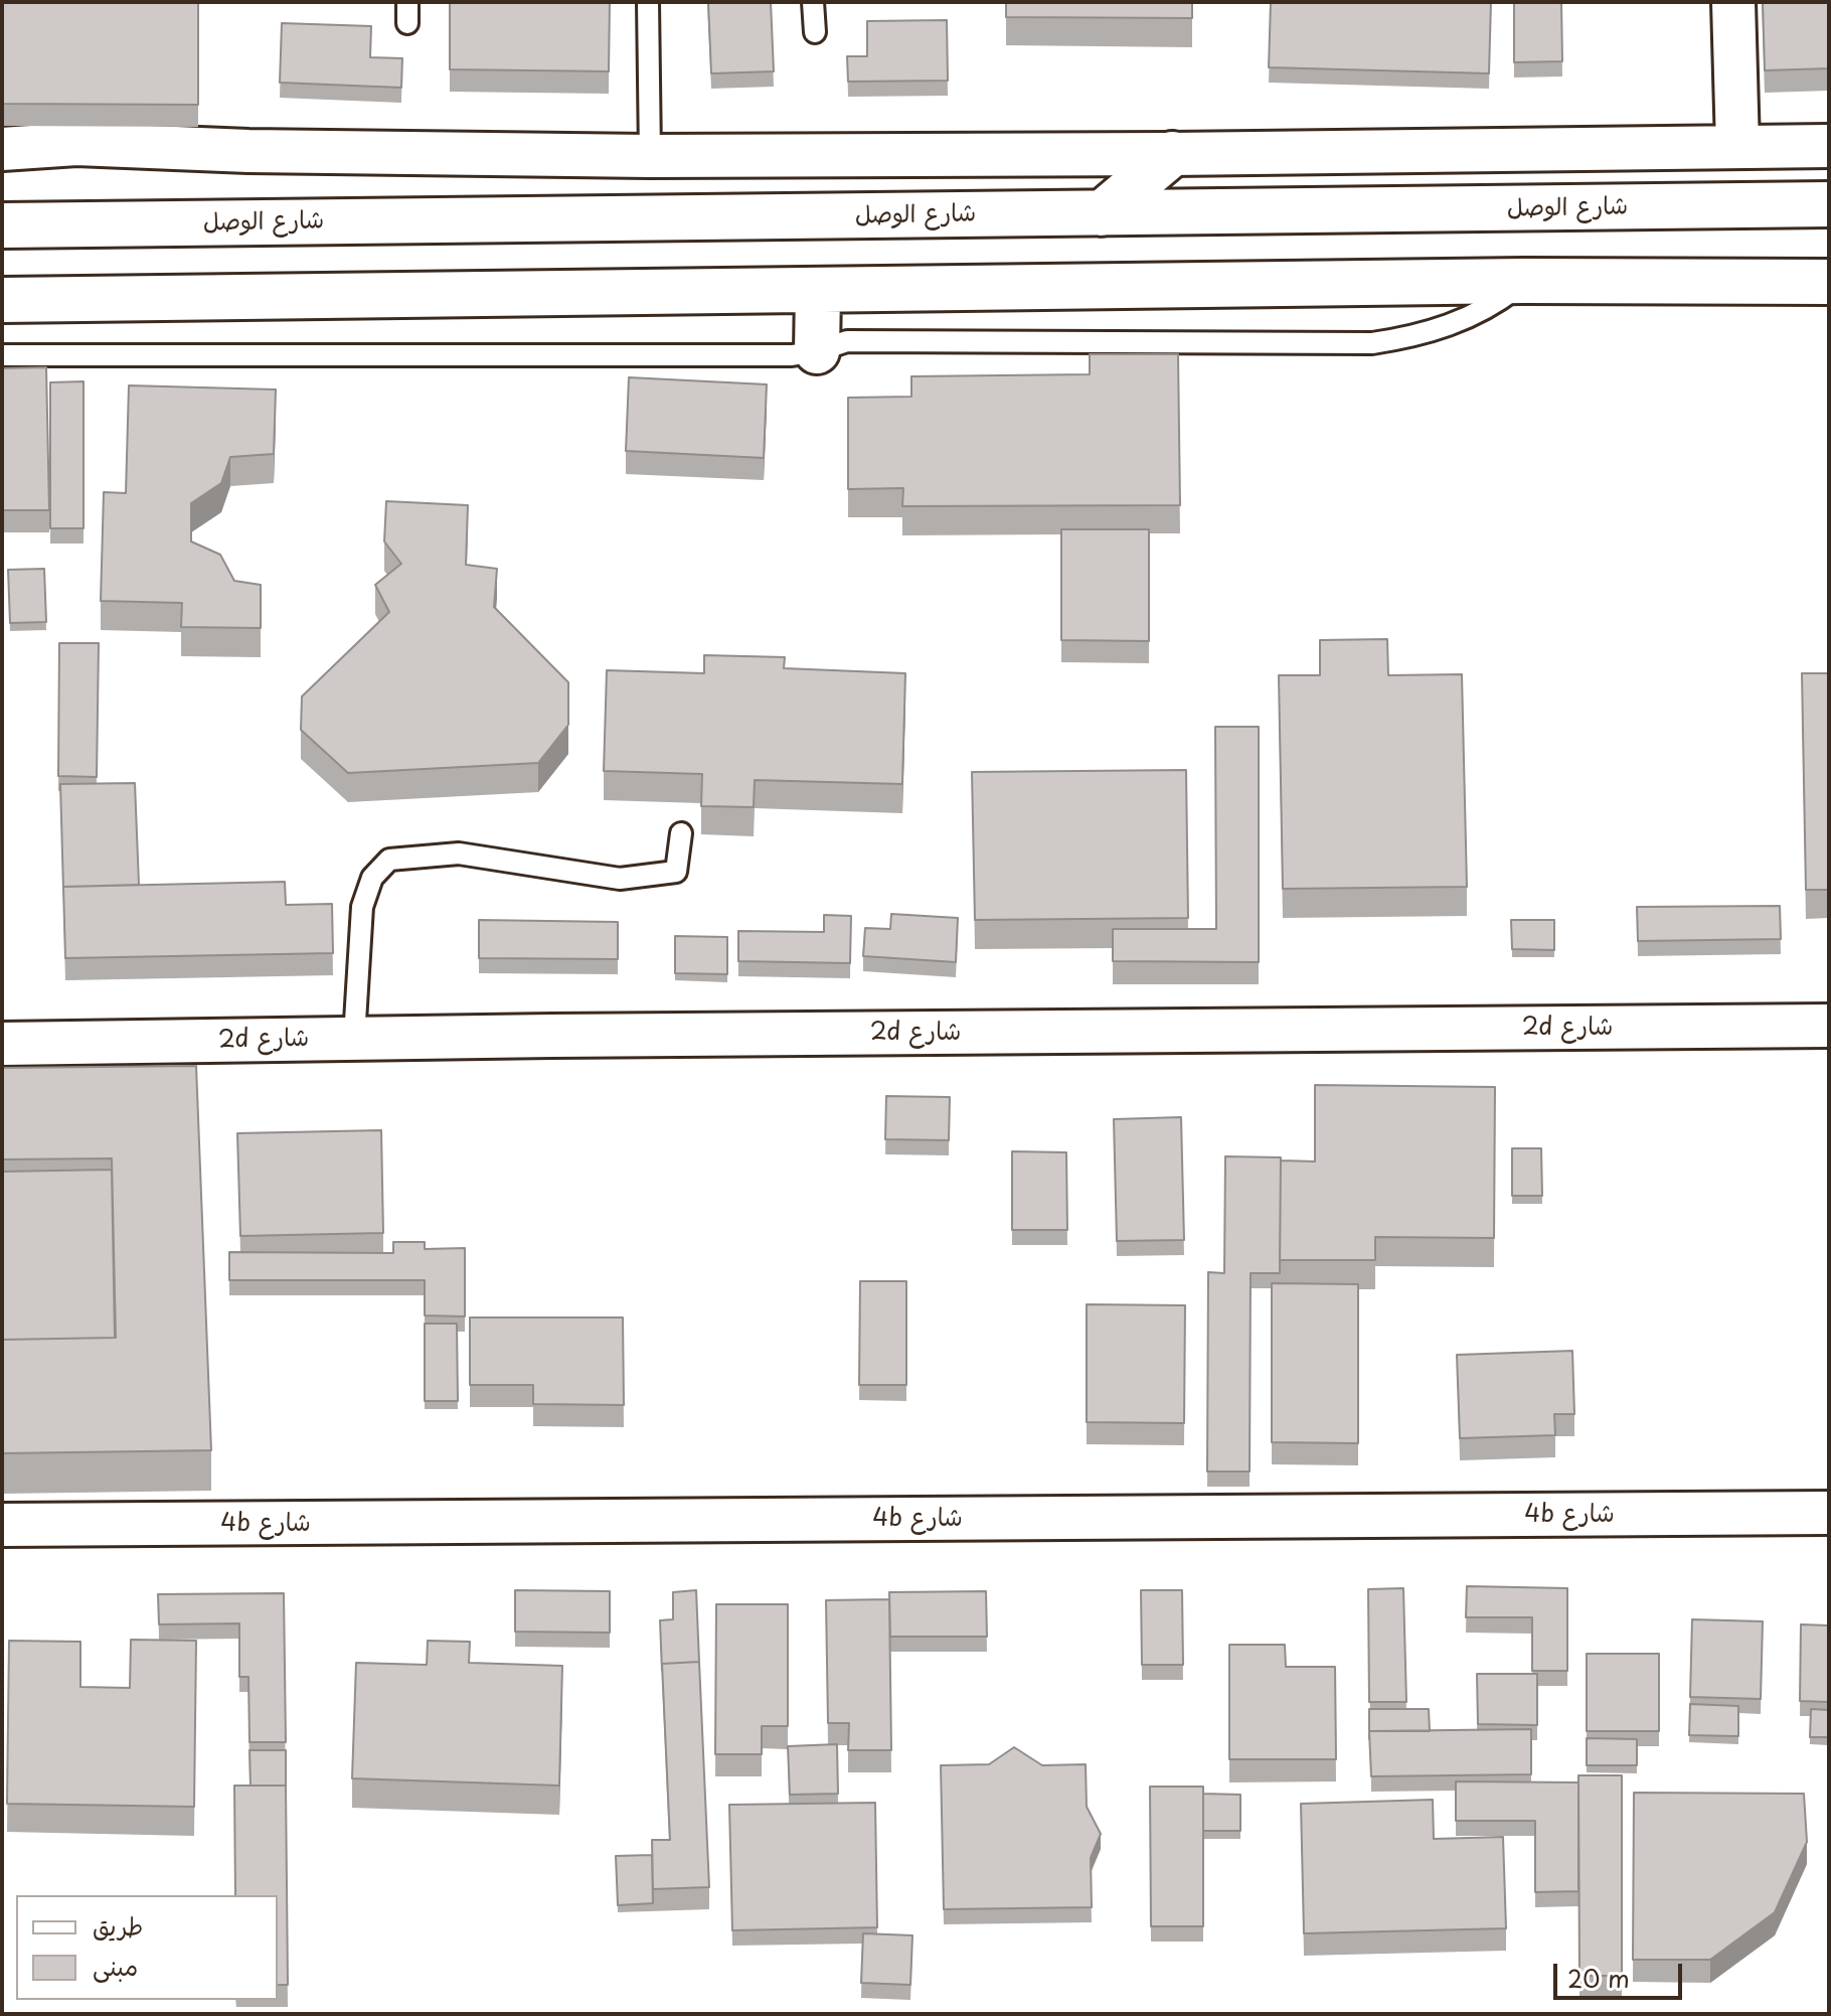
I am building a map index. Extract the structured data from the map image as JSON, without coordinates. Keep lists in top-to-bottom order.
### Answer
{
  "streets": {
    "main road": ["شارع الوصل"],
    "street": ["2d شارع", "4b شارع"]
  },
  "legend": ["طريق", "مبنى"],
  "scale_bar": "20 m"
}
